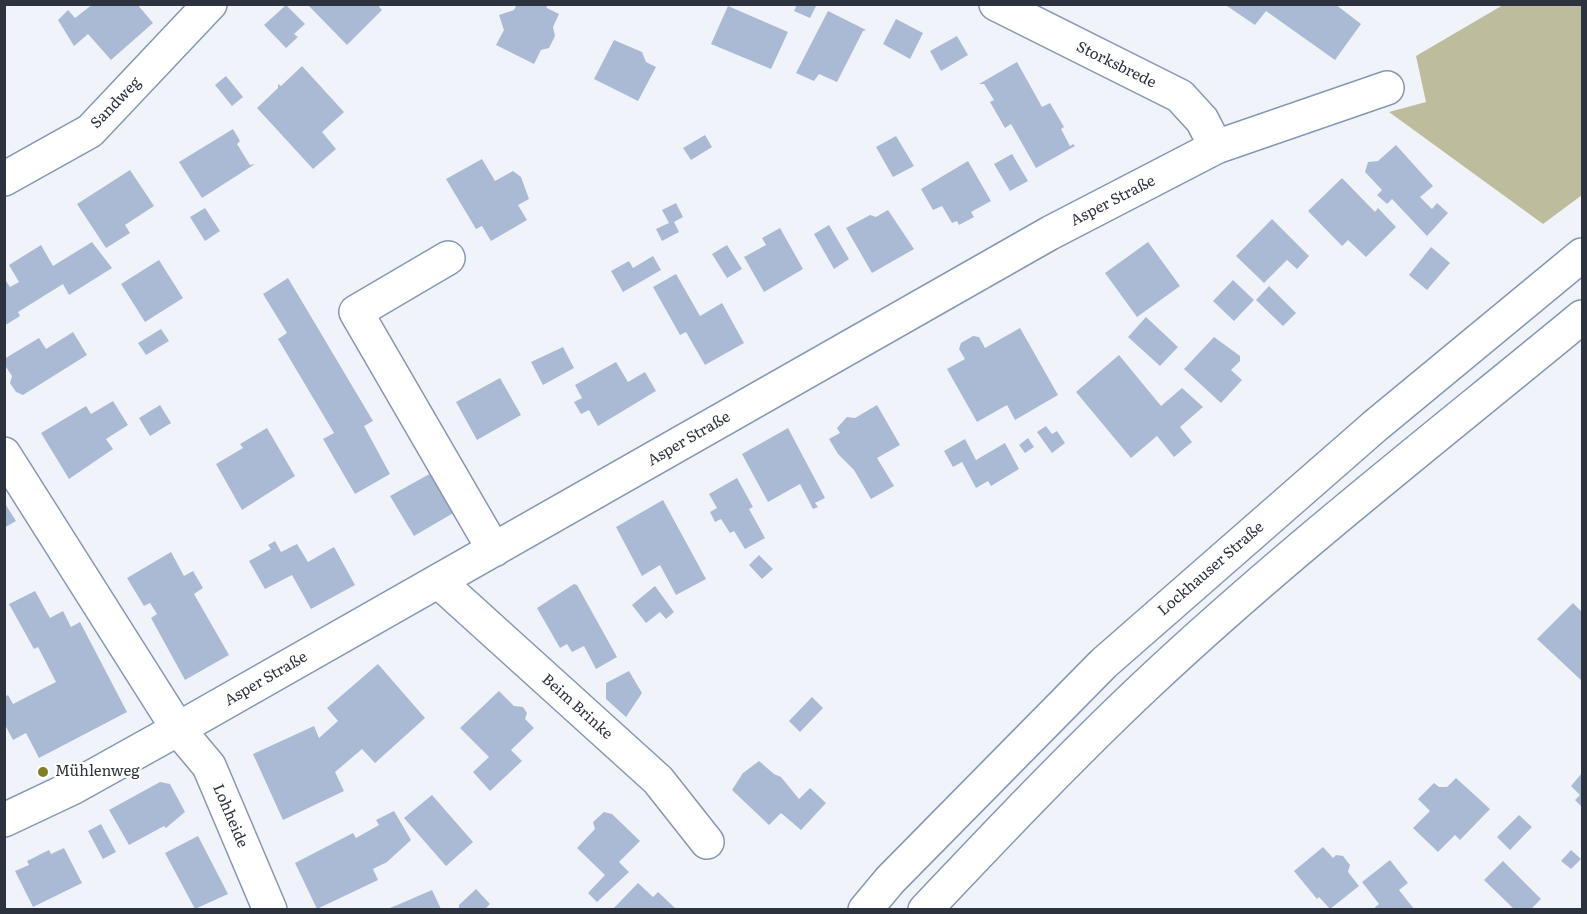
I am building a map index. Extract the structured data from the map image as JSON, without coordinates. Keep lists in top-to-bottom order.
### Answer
{
  "streets": {
    "street": [
      "Storksbrede",
      "Sandweg",
      "Asper Straße",
      "Lockhauser Straße",
      "Beim Brinke",
      "Lohheide"
    ]
  },
  "crossings": [
    ["Storksbrede", "Asper Straße"],
    ["Asper Straße", "Beim Brinke"],
    ["Asper Straße", "Lohheide"]
  ],
  "places": ["Mühlenweg"]
}
